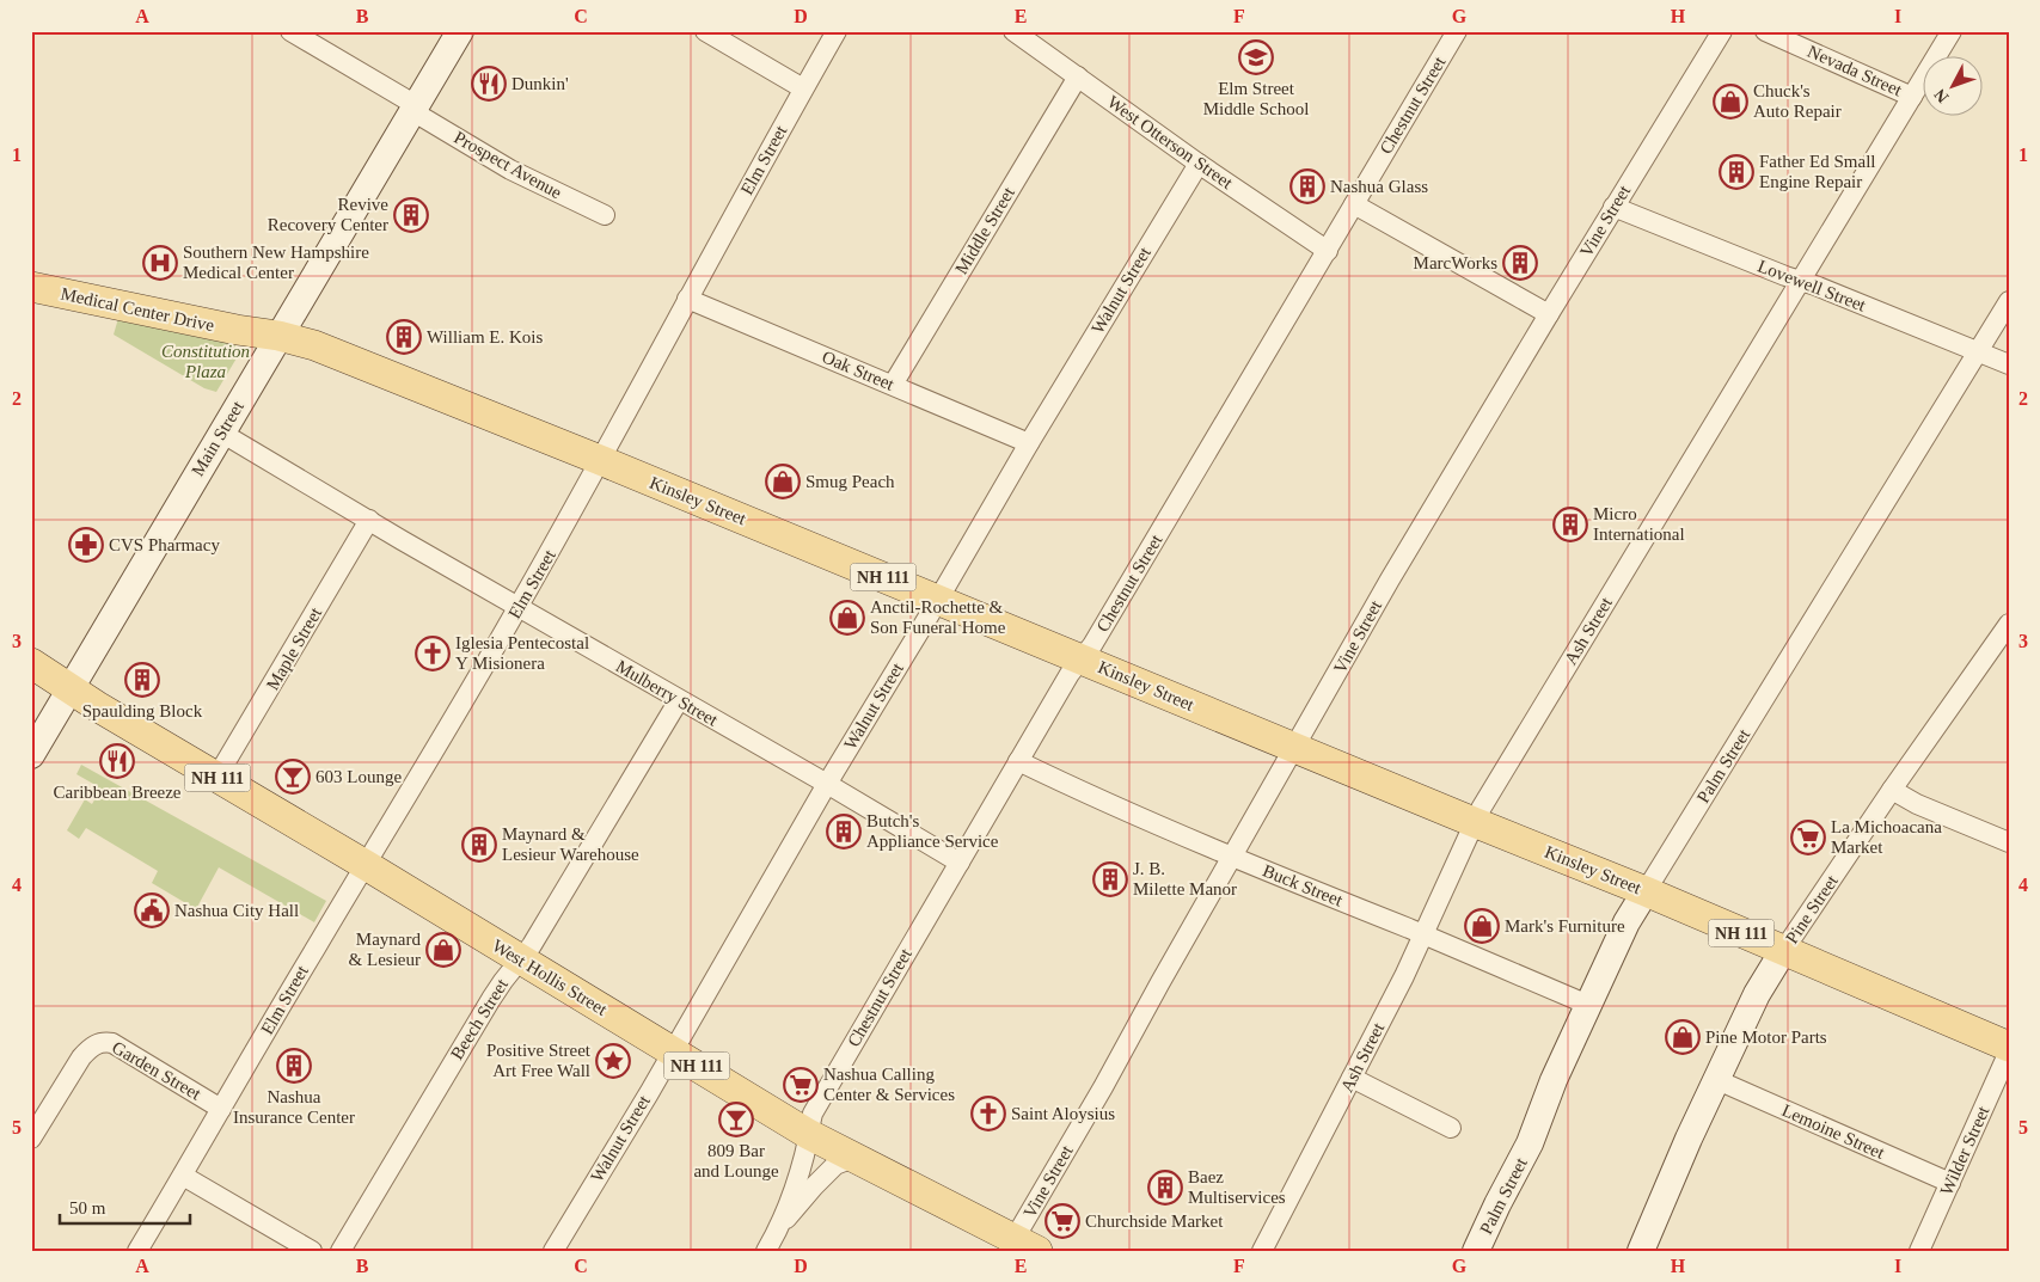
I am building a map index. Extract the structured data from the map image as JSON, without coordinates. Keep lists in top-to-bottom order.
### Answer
{
  "streets": {
    "main road": [
      "Medical Center Drive",
      "Main Street",
      "Kinsley Street",
      "NH 111",
      "Palm Street",
      "Pine Street",
      "West Hollis Street"
    ],
    "street": [
      "Nevada Street",
      "Chestnut Street",
      "West Otterson Street",
      "Elm Street",
      "Prospect Avenue",
      "Vine Street",
      "Middle Street",
      "Lovewell Street",
      "Walnut Street",
      "Oak Street",
      "Ash Street",
      "Maple Street",
      "Mulberry Street",
      "Buck Street",
      "Beech Street",
      "Garden Street",
      "Lemoine Street",
      "Wilder Street"
    ]
  },
  "crossings": [
    ["Nevada Street", "Ash Street"],
    ["Chestnut Street", "West Otterson Street"],
    ["Chestnut Street", "Kinsley Street"],
    ["Chestnut Street", "Mulberry Street"],
    ["Chestnut Street", "Buck Street"],
    ["Chestnut Street", "West Hollis Street"],
    ["West Otterson Street", "Middle Street"],
    ["West Otterson Street", "Walnut Street"],
    ["Elm Street", "Oak Street"],
    ["Elm Street", "Kinsley Street"],
    ["Elm Street", "Mulberry Street"],
    ["Elm Street", "West Hollis Street"],
    ["Elm Street", "Garden Street"],
    ["Prospect Avenue", "Main Street"],
    ["Vine Street", "Lovewell Street"],
    ["Vine Street", "Kinsley Street"],
    ["Vine Street", "Buck Street"],
    ["Vine Street", "West Hollis Street"],
    ["Middle Street", "Oak Street"],
    ["Lovewell Street", "Ash Street"],
    ["Lovewell Street", "Palm Street"],
    ["Walnut Street", "Oak Street"],
    ["Walnut Street", "Kinsley Street"],
    ["Walnut Street", "Mulberry Street"],
    ["Walnut Street", "West Hollis Street"],
    ["Medical Center Drive", "Main Street"],
    ["Medical Center Drive", "Kinsley Street"],
    ["Main Street", "Kinsley Street"],
    ["Main Street", "NH 111"],
    ["Main Street", "Mulberry Street"],
    ["Main Street", "West Hollis Street"],
    ["Kinsley Street", "Ash Street"],
    ["Kinsley Street", "Palm Street"],
    ["Kinsley Street", "Pine Street"],
    ["NH 111", "West Hollis Street"],
    ["Ash Street", "Buck Street"],
    ["Maple Street", "Mulberry Street"],
    ["Maple Street", "West Hollis Street"],
    ["Mulberry Street", "Beech Street"],
    ["Palm Street", "Buck Street"],
    ["Pine Street", "Lemoine Street"],
    ["West Hollis Street", "Beech Street"],
    ["Lemoine Street", "Wilder Street"]
  ],
  "parks": ["Constitution Plaza"],
  "places": {
    "school or university": ["Elm Street Middle School"],
    "restaurant": ["Dunkin'", "Caribbean Breeze"],
    "shop": [
      "Chuck's Auto Repair",
      "Smug Peach",
      "Anctil-Rochette & Son Funeral Home",
      "Mark's Furniture",
      "Maynard & Lesieur",
      "Pine Motor Parts"
    ],
    "building": [
      "Father Ed Small Engine Repair",
      "Nashua Glass",
      "Revive Recovery Center",
      "MarcWorks",
      "William E. Kois",
      "Micro International",
      "Spaulding Block",
      "Butch's Appliance Service",
      "Maynard & Lesieur Warehouse",
      "J. B. Milette Manor",
      "Nashua Insurance Center",
      "Baez Multiservices"
    ],
    "hospital": ["Southern New Hampshire Medical Center"],
    "pharmacy": ["CVS Pharmacy"],
    "church": ["Iglesia Pentecostal Y Misionera", "Saint Aloysius"],
    "bar": ["603 Lounge", "809 Bar and Lounge"],
    "supermarket": ["La Michoacana Market", "Nashua Calling Center & Services", "Churchside Market"],
    "public building": ["Nashua City Hall"],
    "place": ["Positive Street Art Free Wall"]
  },
  "scale_bar": "50 m",
  "north": "bottom left",
  "grid": {
    "columns": [
      "A",
      "B",
      "C",
      "D",
      "E",
      "F",
      "G",
      "H",
      "I"
    ],
    "rows": [
      "1",
      "2",
      "3",
      "4",
      "5"
    ]
  }
}
